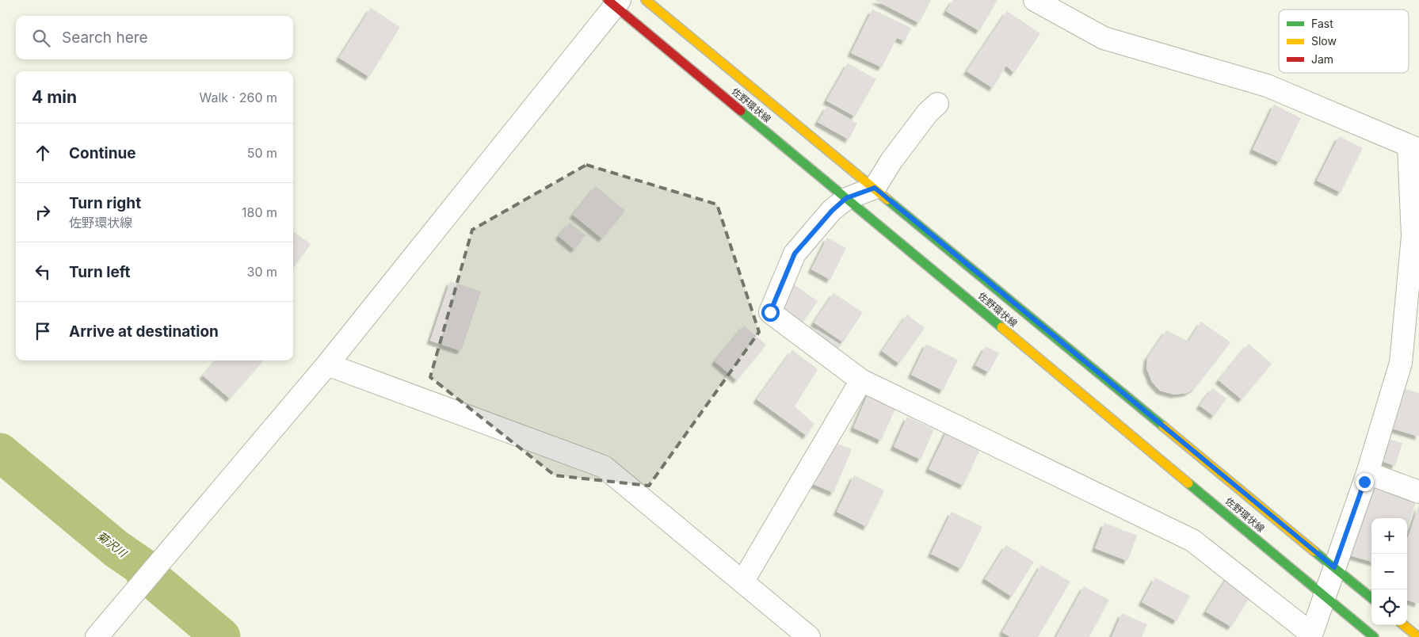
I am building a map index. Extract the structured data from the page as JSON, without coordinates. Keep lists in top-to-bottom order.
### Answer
{
  "streets": {
    "main road": ["佐野環状線"]
  },
  "water": ["菊沢川"],
  "legend": ["Fast", "Slow", "Jam"],
  "page": {
    "search": "Search here",
    "heading": ["4 min", "Walk · 260 m"],
    "list": [
      ["Continue", "50 m"],
      ["Turn right", "佐野環状線", "180 m"],
      ["Turn left", "30 m"],
      "Arrive at destination"
    ],
    "map_buttons": ["+", "−"]
  }
}
